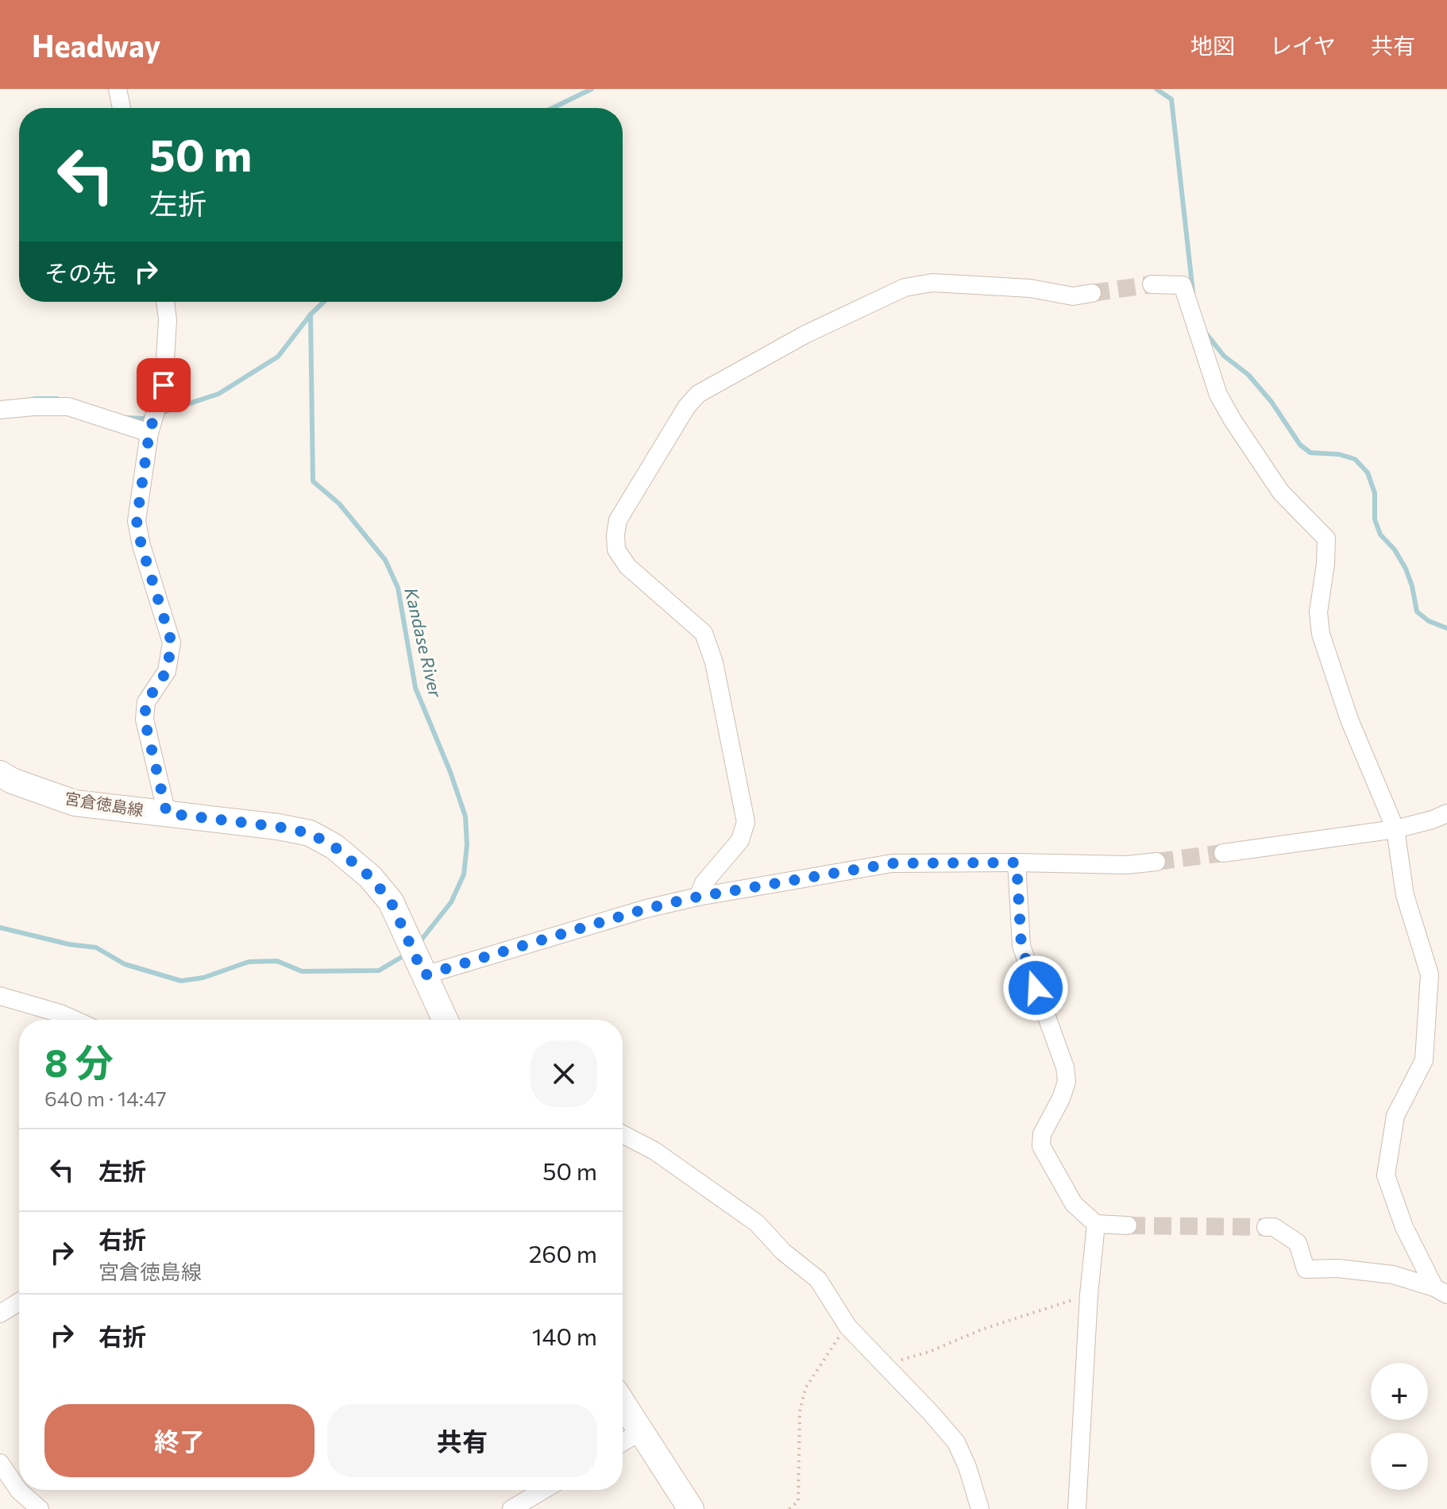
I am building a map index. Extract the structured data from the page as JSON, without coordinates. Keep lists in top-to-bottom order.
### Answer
{
  "streets": {
    "main road": ["宮倉徳島線"]
  },
  "water": ["Kandase River"],
  "page": {
    "header": "Headway",
    "nav": ["地図", "レイヤ", "共有"],
    "turn": ["50 m", "左折"],
    "then": "その先",
    "heading": ["8 分", "640 m · 14:47"],
    "list": [
      {
        "name": "左折",
        "value": "50 m"
      },
      {
        "name": "右折",
        "note": "宮倉徳島線",
        "value": "260 m"
      },
      {
        "name": "右折",
        "value": "140 m"
      }
    ],
    "map_buttons": ["+", "−"],
    "buttons": ["終了", "共有"]
  }
}
